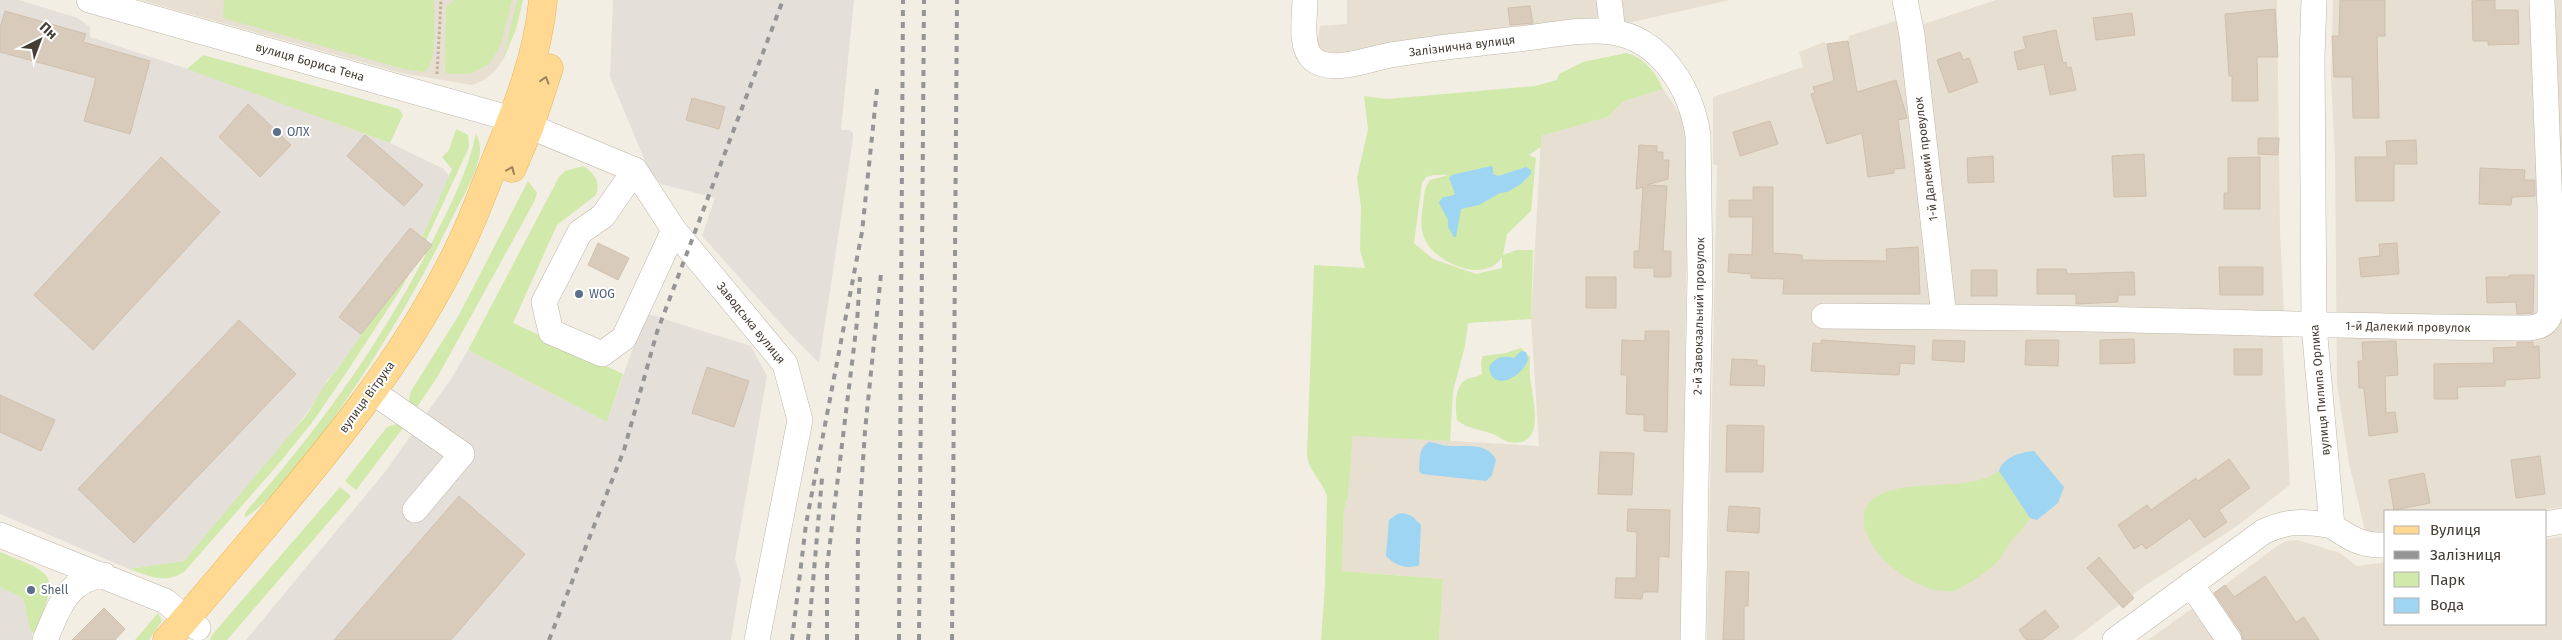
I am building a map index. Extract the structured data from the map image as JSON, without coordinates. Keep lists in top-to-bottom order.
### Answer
{
  "streets": {
    "main road": ["вулиця Вітрука"],
    "street": [
      "Залізнична вулиця",
      "вулиця Бориса Тена",
      "1-й Далекий провулок",
      "2-й Завокзальний провулок",
      "Заводська вулиця",
      "вулиця Пилипа Орлика"
    ]
  },
  "crossings": [
    ["Залізнична вулиця", "2-й Завокзальний провулок"],
    ["вулиця Бориса Тена", "вулиця Вітрука"],
    ["1-й Далекий провулок", "вулиця Пилипа Орлика"]
  ],
  "places": ["ОЛХ", "WOG", "Shell"],
  "legend": [
    "Вулиця",
    "Залізниця",
    "Парк",
    "Вода"
  ],
  "north": "top right"
}
